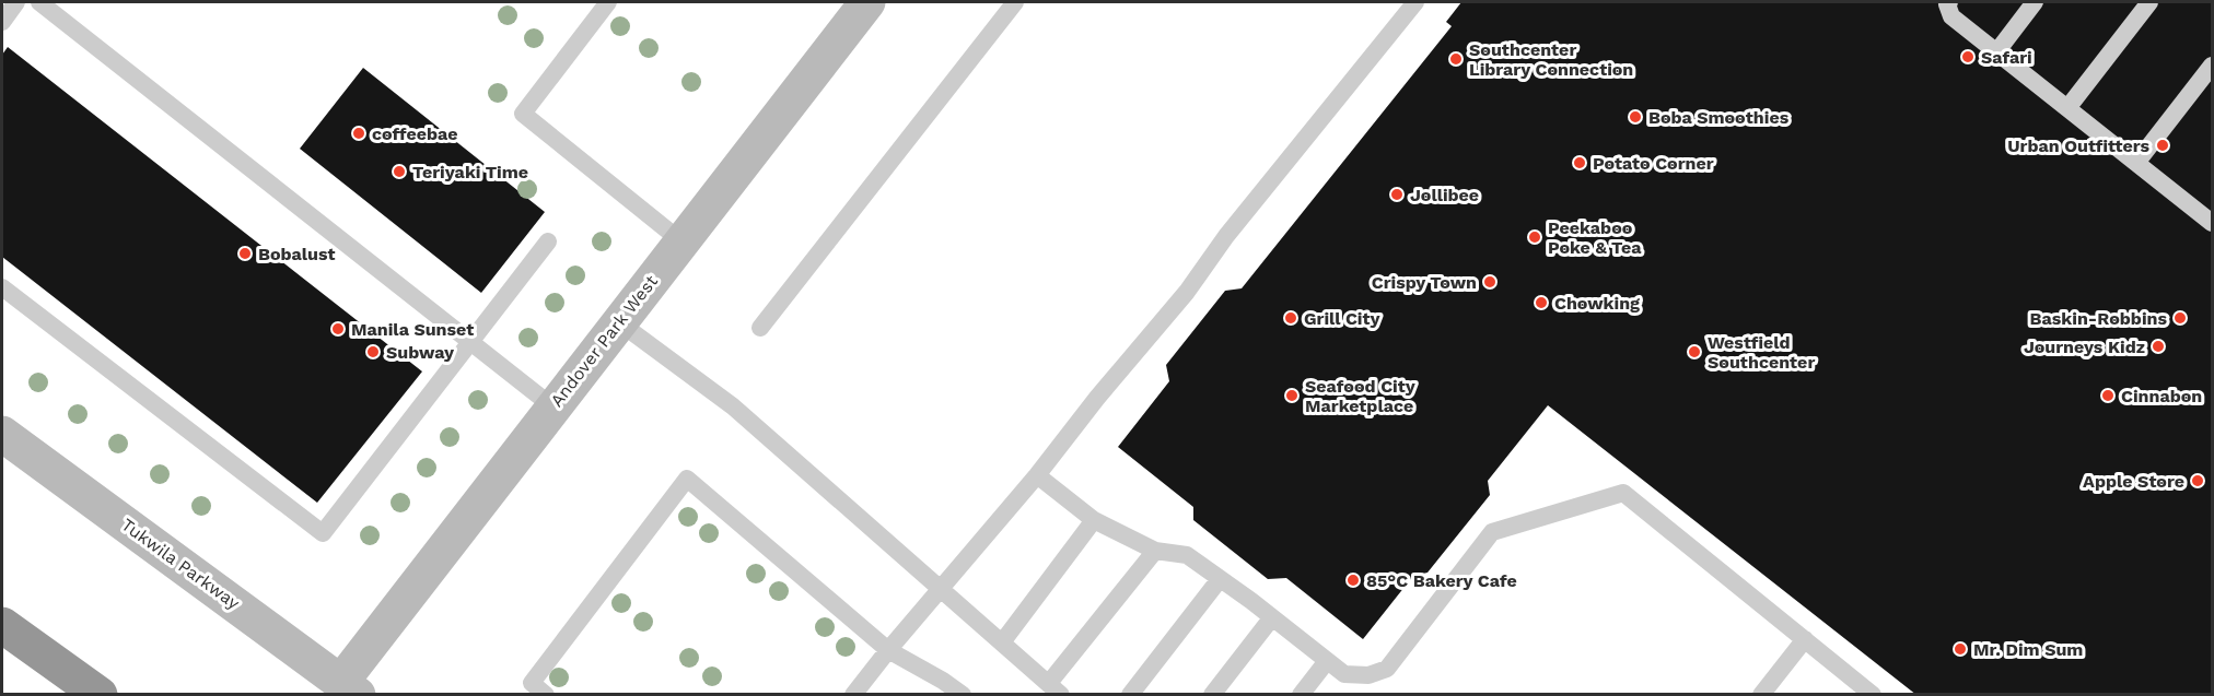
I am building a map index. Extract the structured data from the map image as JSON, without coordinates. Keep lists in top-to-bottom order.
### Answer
{
  "streets": {
    "street": ["Andover Park West", "Tukwila Parkway"]
  },
  "crossings": [
    ["Andover Park West", "Tukwila Parkway"]
  ],
  "places": [
    "Safari",
    "Southcenter Library Connection",
    "Boba Smoothies",
    "coffeebae",
    "Urban Outfitters",
    "Potato Corner",
    "Teriyaki Time",
    "Jollibee",
    "Peekaboo Poke & Tea",
    "Bobalust",
    "Crispy Town",
    "Chowking",
    "Grill City",
    "Baskin-Robbins",
    "Manila Sunset",
    "Journeys Kidz",
    "Subway",
    "Westfield Southcenter",
    "Seafood City Marketplace",
    "Cinnabon",
    "Apple Store",
    "85°C Bakery Cafe",
    "Mr. Dim Sum"
  ]
}
